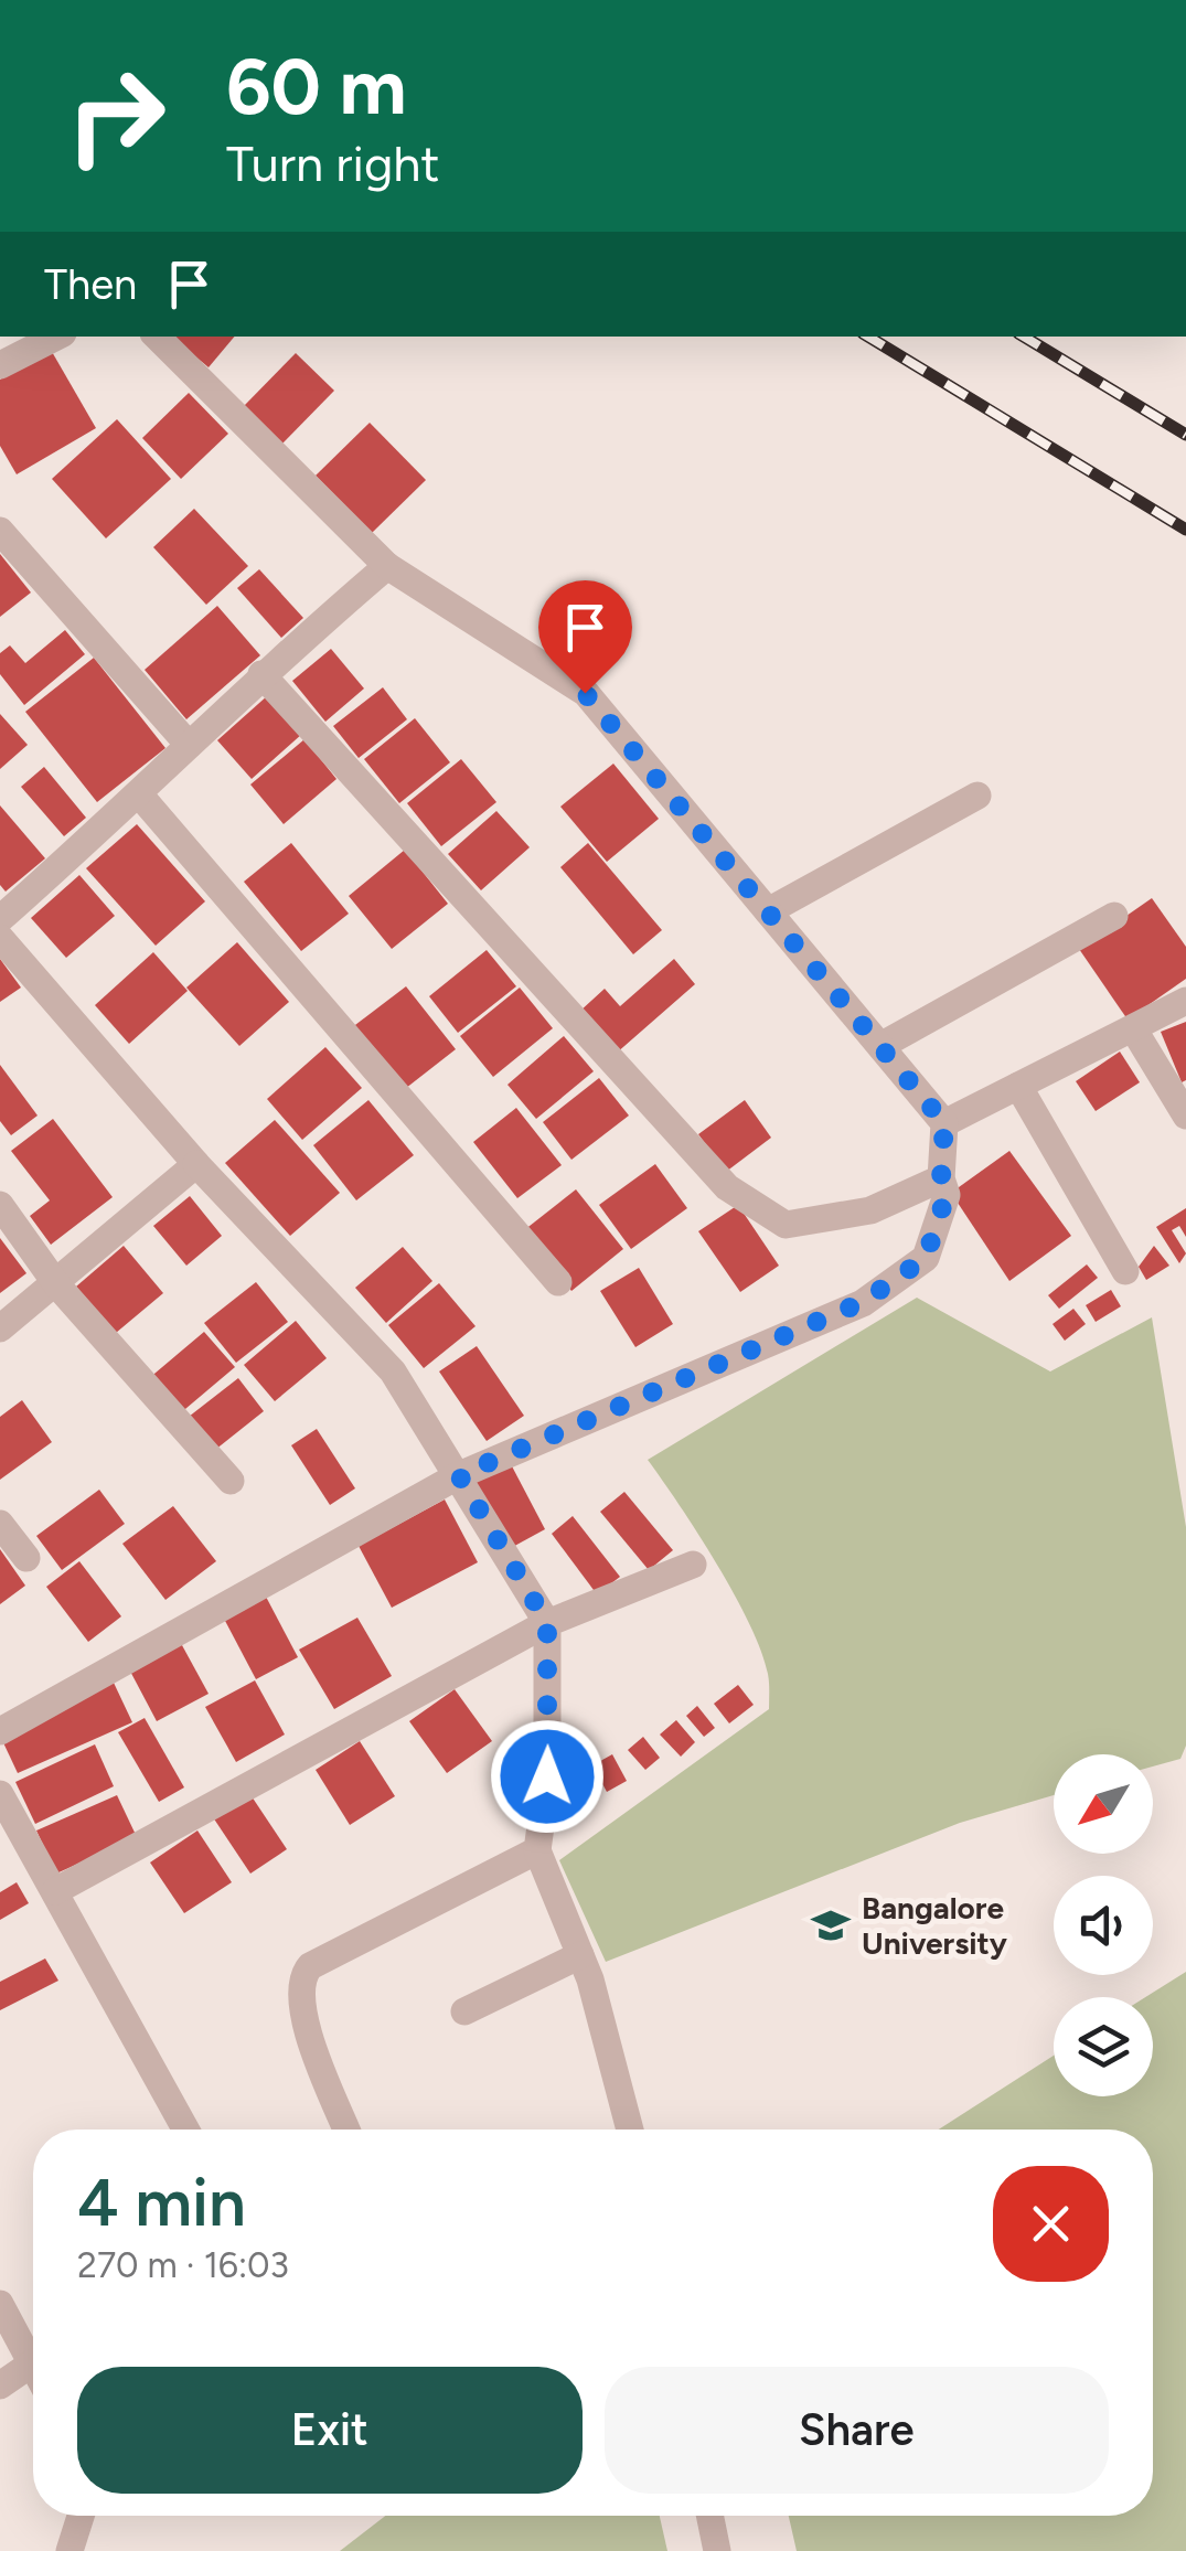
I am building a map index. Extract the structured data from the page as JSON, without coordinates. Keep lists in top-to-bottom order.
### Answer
{
  "places": {
    "school or university": ["Bangalore University"]
  },
  "north": "bottom left",
  "page": {
    "turn": ["60 m", "Turn right"],
    "then": "Then",
    "heading": ["4 min", "270 m · 16:03"],
    "buttons": ["Exit", "Share"]
  }
}
